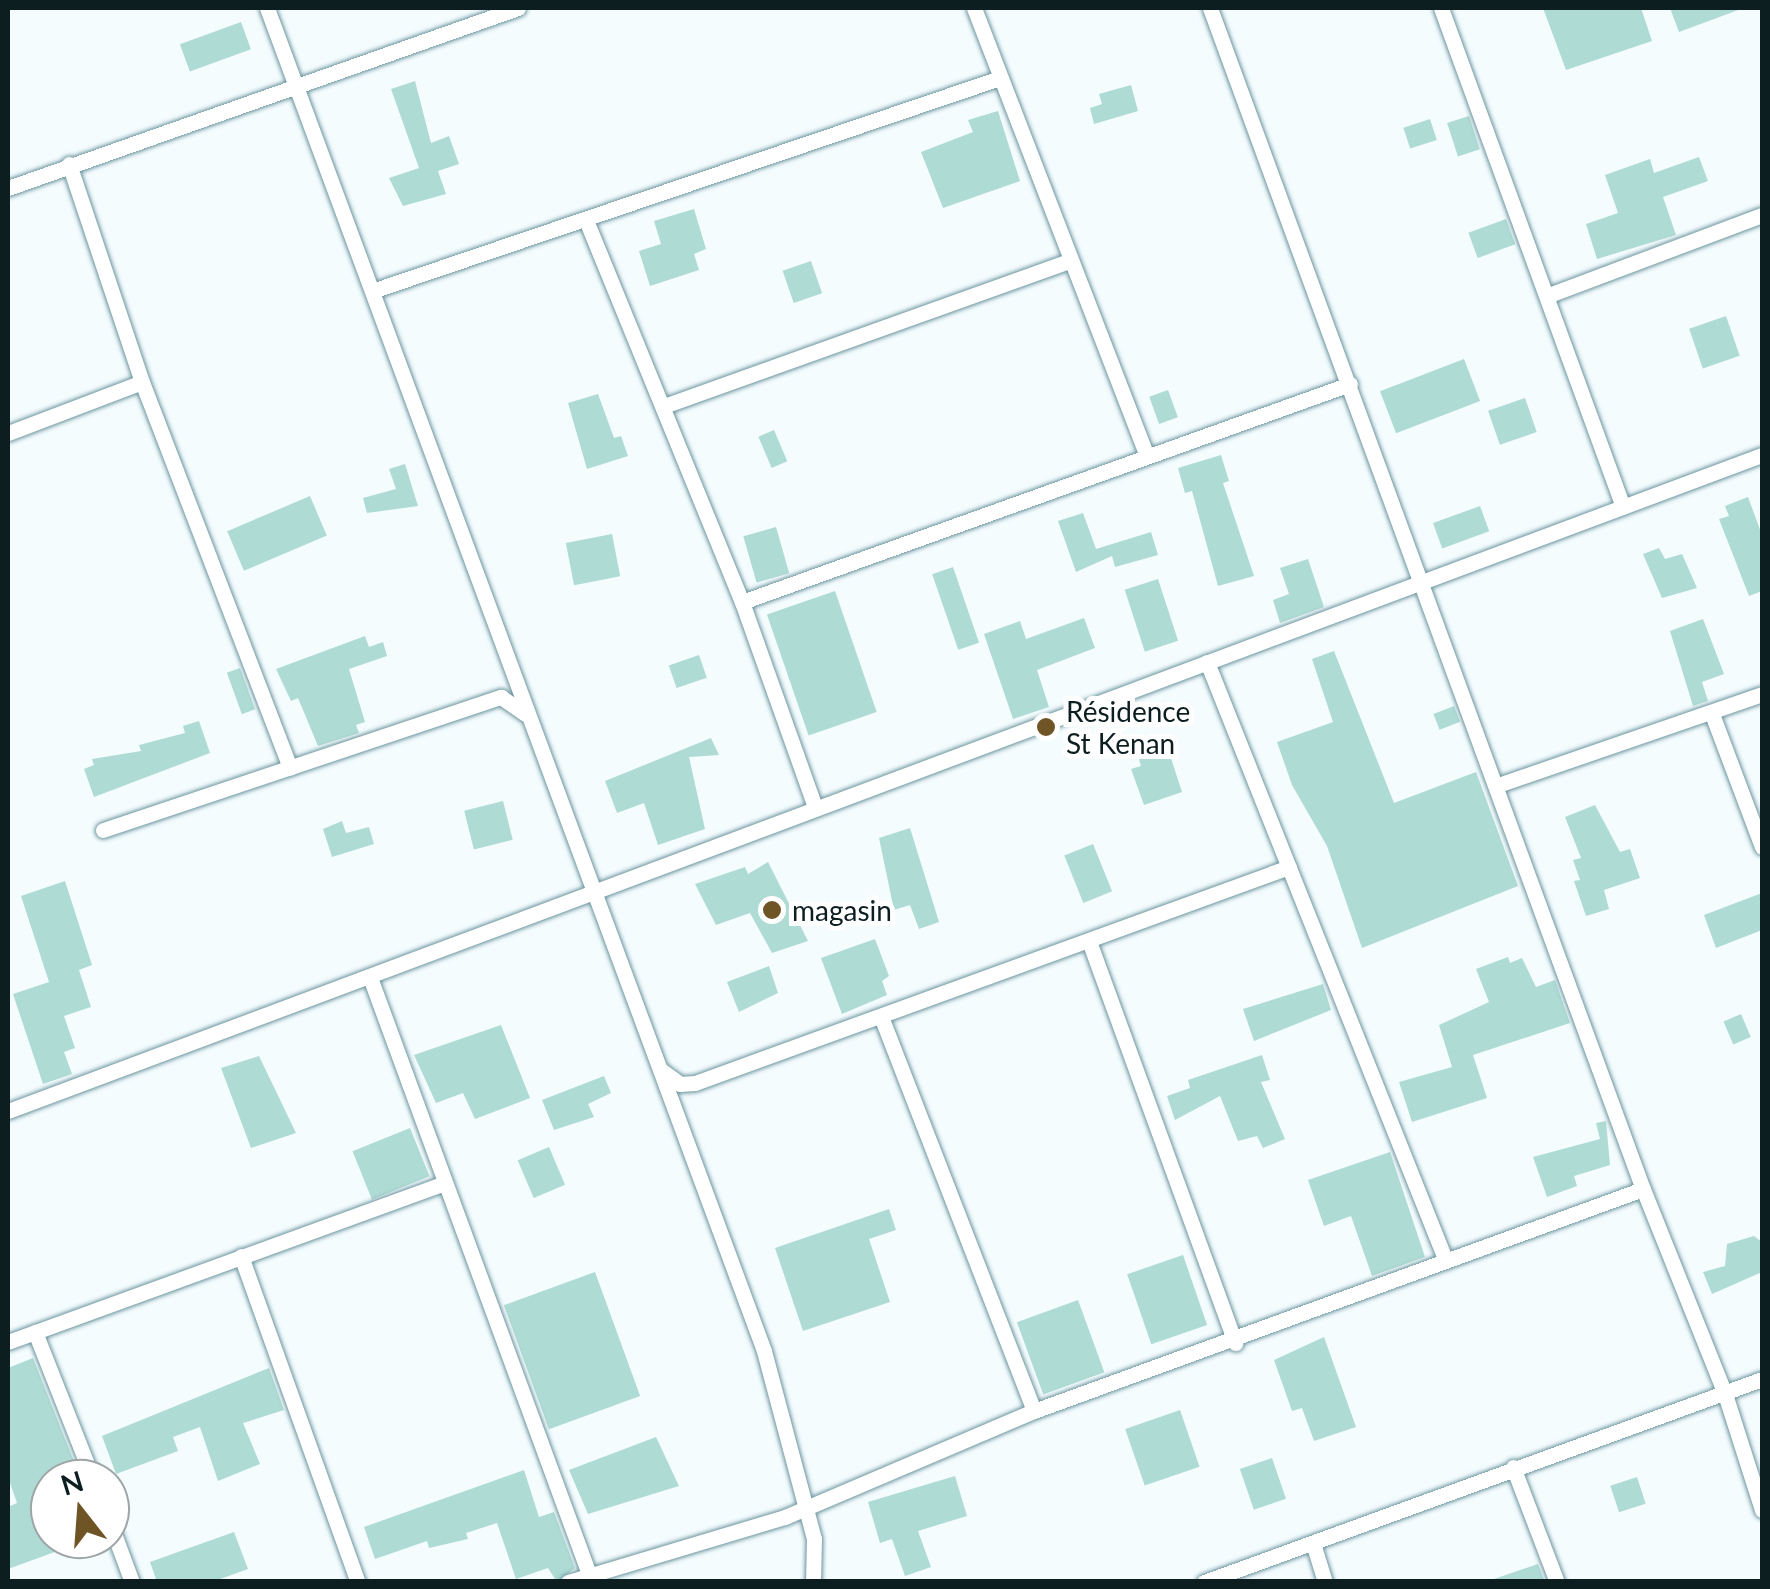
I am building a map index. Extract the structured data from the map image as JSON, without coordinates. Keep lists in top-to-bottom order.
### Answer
{
  "places": ["Résidence St Kenan", "magasin"],
  "north": "top"
}
